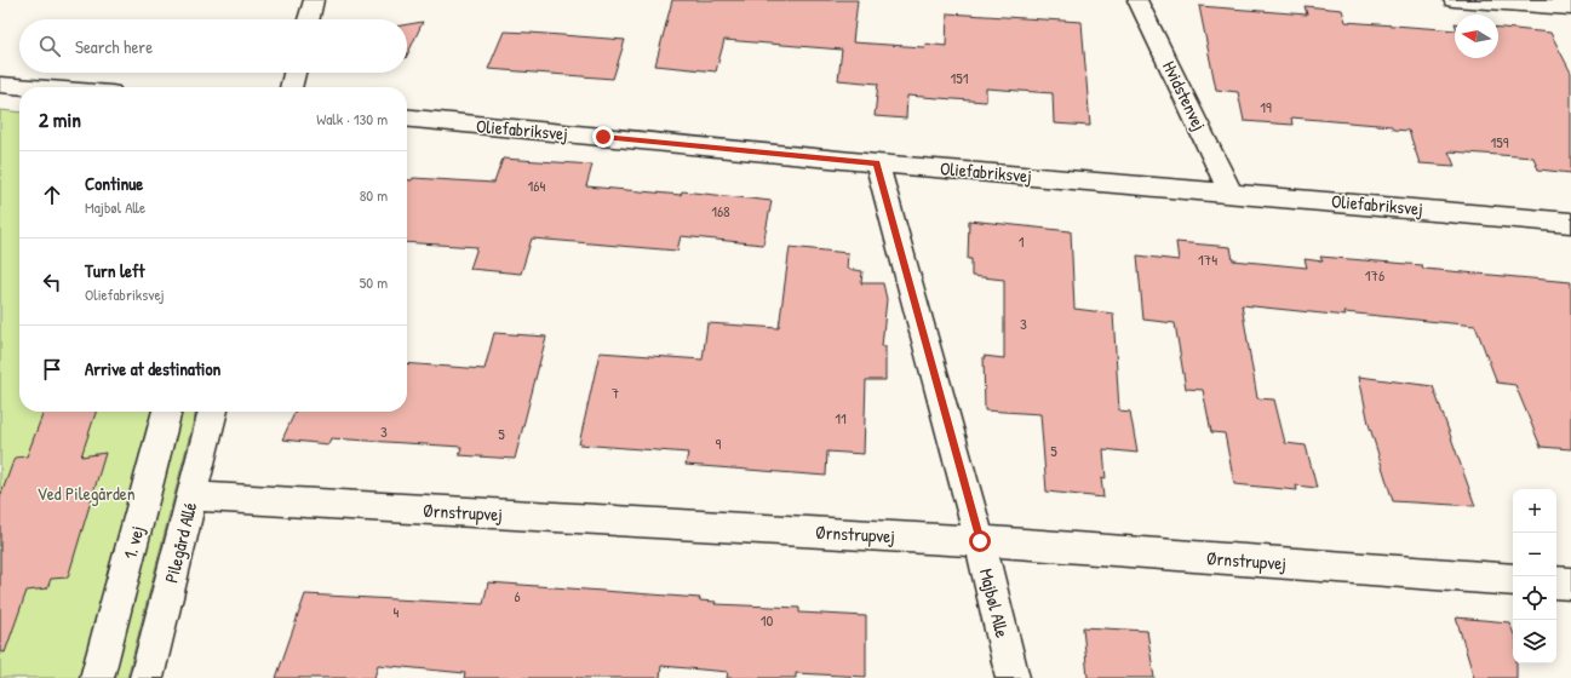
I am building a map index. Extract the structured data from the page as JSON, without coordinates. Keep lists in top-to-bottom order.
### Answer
{
  "streets": {
    "street": [
      "Hvidstenvej",
      "Oliefabriksvej",
      "Ørnstrupvej",
      "1. vej",
      "Pilegård Allé",
      "Majbøl Alle"
    ]
  },
  "crossings": [
    ["Hvidstenvej", "Oliefabriksvej"],
    ["Oliefabriksvej", "Majbøl Alle"],
    ["Ørnstrupvej", "Pilegård Allé"],
    ["Ørnstrupvej", "Majbøl Alle"]
  ],
  "parks": ["Ved Pilegården"],
  "house_numbers": [
    "151",
    "19",
    "159",
    "164",
    "168",
    "1",
    "174",
    "176",
    "3",
    "7",
    "11",
    "3",
    "5",
    "9",
    "5",
    "6",
    "4",
    "10"
  ],
  "north": "left",
  "page": {
    "search": "Search here",
    "heading": ["2 min", "Walk · 130 m"],
    "list": [
      ["Continue", "Majbøl Alle", "80 m"],
      ["Turn left", "Oliefabriksvej", "50 m"],
      "Arrive at destination"
    ],
    "map_buttons": ["+", "−"]
  }
}
